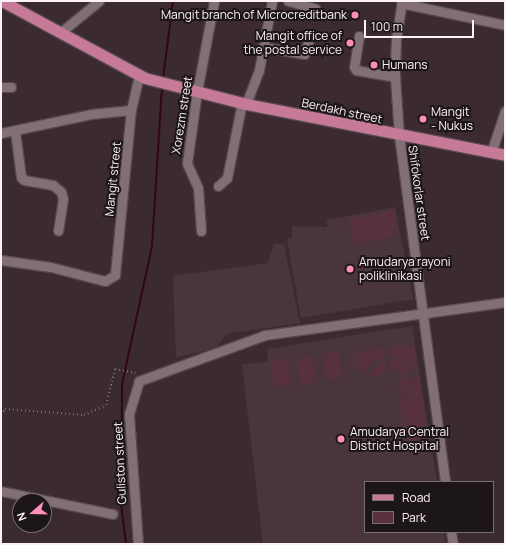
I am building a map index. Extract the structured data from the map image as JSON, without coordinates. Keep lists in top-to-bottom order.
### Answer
{
  "streets": {
    "main road": ["Berdakh street"],
    "street": [
      "Xorezm street",
      "Mangit street",
      "Shifokorlar street",
      "Guliston street"
    ]
  },
  "crossings": [
    ["Berdakh street", "Xorezm street"],
    ["Berdakh street", "Mangit street"],
    ["Berdakh street", "Shifokorlar street"],
    ["Shifokorlar street", "Guliston street"]
  ],
  "places": [
    "Mangit branch of Microcreditbank",
    "Mangit office of the postal service",
    "Humans",
    "Mangit - Nukus",
    "Amudarya rayoni poliklinikasi",
    "Amudarya Central District Hospital"
  ],
  "legend": ["Road", "Park"],
  "scale_bar": "100 m",
  "north": "left"
}
